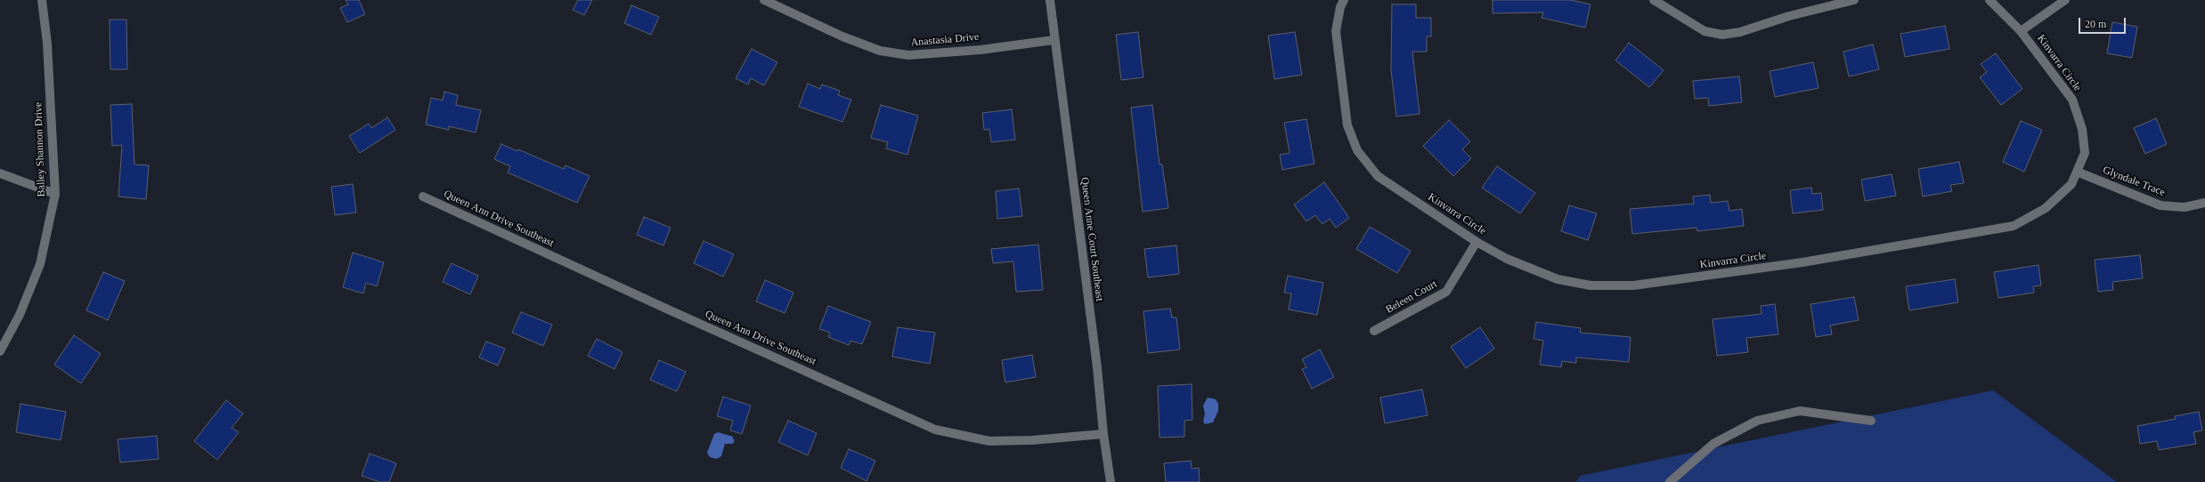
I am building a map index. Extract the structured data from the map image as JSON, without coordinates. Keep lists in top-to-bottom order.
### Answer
{
  "streets": {
    "street": [
      "Anastasia Drive",
      "Kinvarra Circle",
      "Balley Shannon Drive",
      "Glyndale Trace",
      "Queen Ann Drive Southeast",
      "Queen Anne Court Southeast",
      "Beleen Court"
    ]
  },
  "crossings": [
    ["Anastasia Drive", "Queen Anne Court Southeast"],
    ["Kinvarra Circle", "Glyndale Trace"],
    ["Kinvarra Circle", "Beleen Court"],
    ["Queen Ann Drive Southeast", "Queen Anne Court Southeast"]
  ],
  "scale_bar": "20 m"
}
